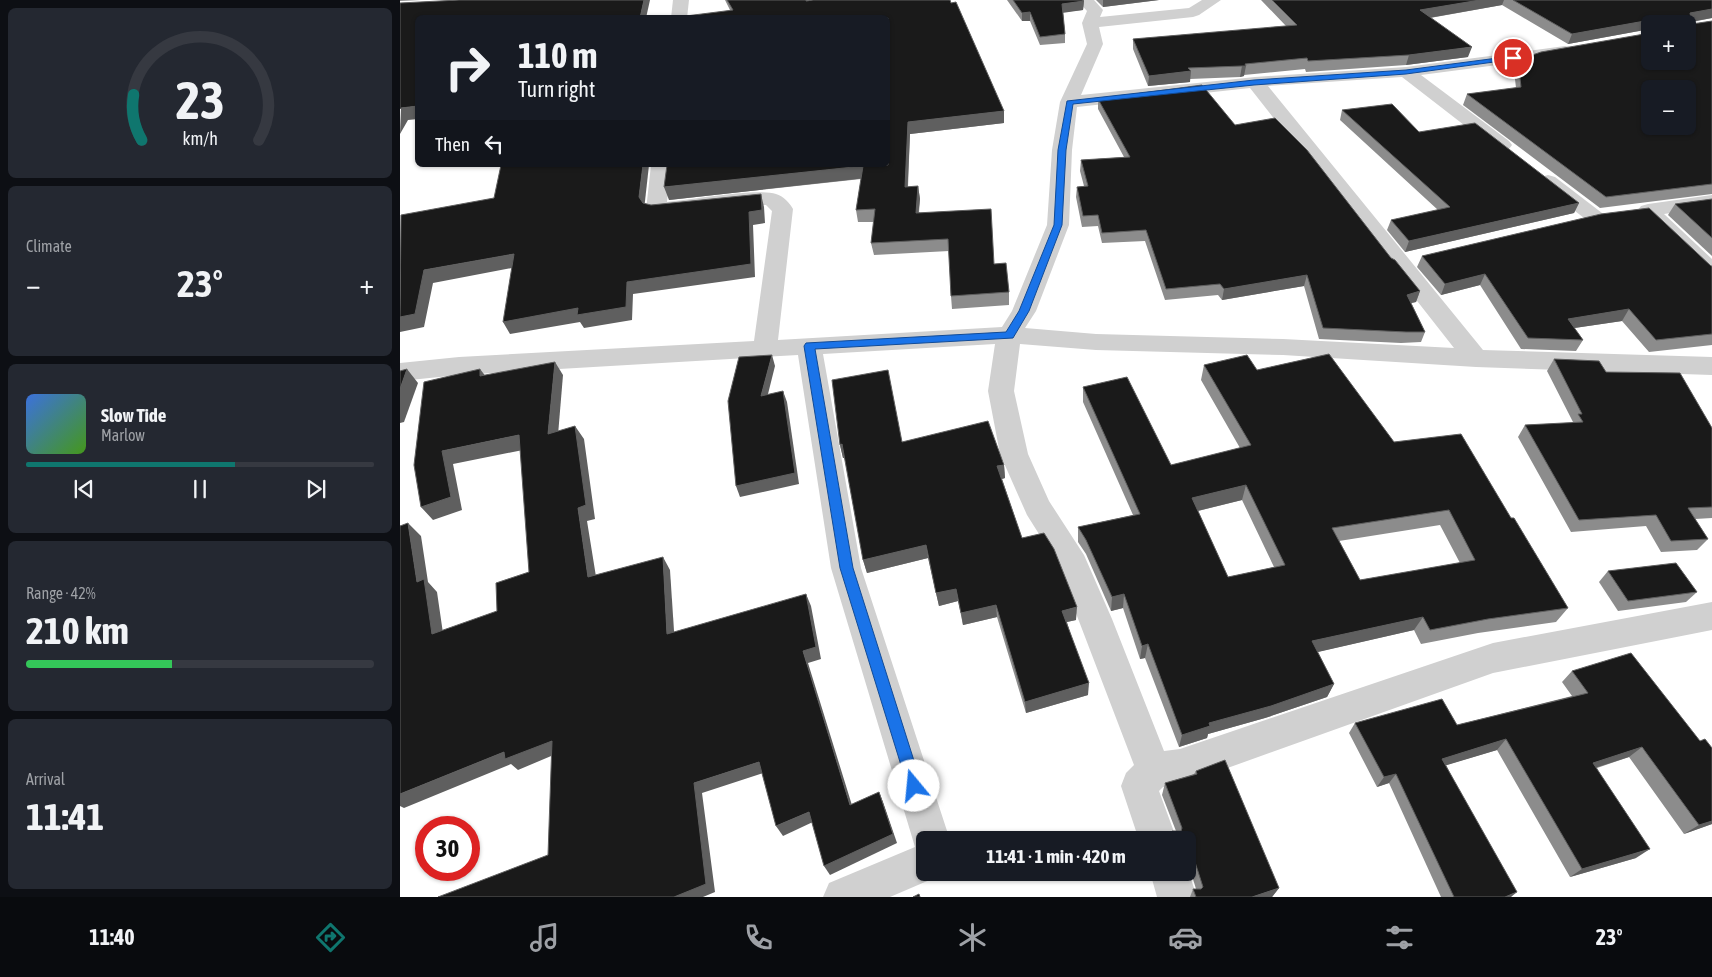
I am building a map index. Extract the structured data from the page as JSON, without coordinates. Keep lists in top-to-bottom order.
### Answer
{
  "page": {
    "map_buttons": ["+", "−"],
    "turn": ["110 m", "Turn right"],
    "then": "Then",
    "tile": [
      "Climate",
      ["Range · 42%", "210 km"],
      ["Arrival", "11:41"]
    ],
    "heat": ["−", "23°", "+"],
    "song": ["Slow Tide", "Marlow"],
    "limit": "30",
    "trip": "11:41 · 1 min · 420 m",
    "tabs": ["11:40", "23°"],
    "gauge": ["23", "km/h"]
  }
}
